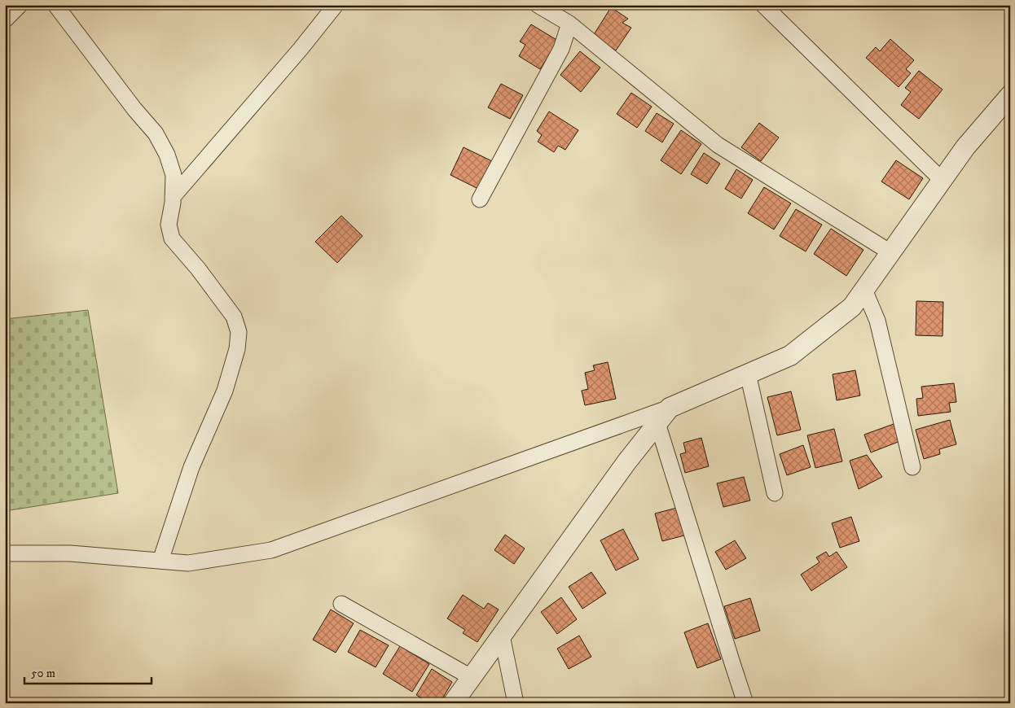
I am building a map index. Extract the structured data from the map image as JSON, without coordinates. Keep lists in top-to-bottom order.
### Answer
{
  "scale_bar": "50 m"
}
